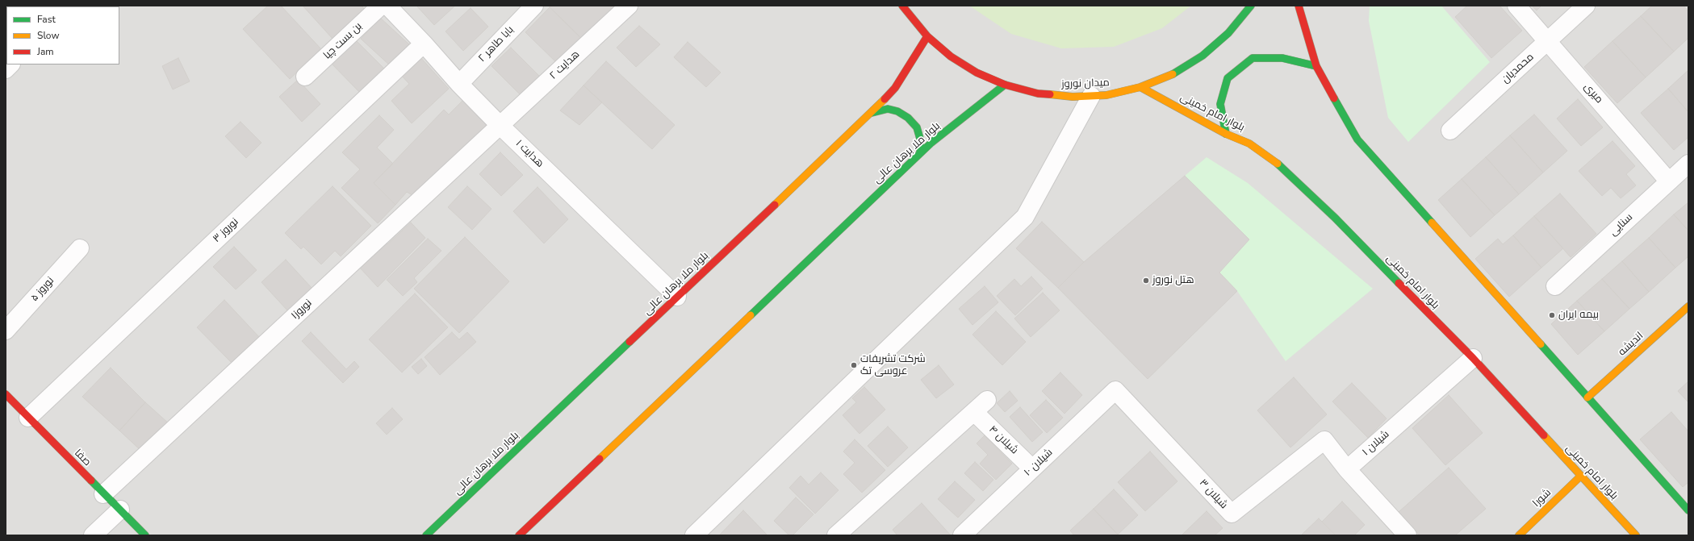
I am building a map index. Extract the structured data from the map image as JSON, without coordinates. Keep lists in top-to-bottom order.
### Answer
{
  "streets": {
    "main road": [
      "میدان نوروز",
      "بلوار امام خمینی",
      "بلوار ملا برهان عالی",
      "اندیشه",
      "صفا",
      "شورا"
    ],
    "street": [
      "بن بست چیا",
      "بابا طاهر ۲",
      "هدایت ۲",
      "محمدیان",
      "میری",
      "هدایت ۱",
      "سنایی",
      "نوروز ۳",
      "نوروز ۵",
      "نوروز۱",
      "شیلان ۴",
      "شیلان ۱",
      "شیلان ۱۰",
      "شیلان ۳"
    ]
  },
  "crossings": [
    ["بابا طاهر ۲", "هدایت ۱"],
    ["هدایت ۲", "هدایت ۱"],
    ["هدایت ۲", "نوروز۱"],
    ["محمدیان", "میری"],
    ["میدان نوروز", "بلوار امام خمینی"],
    ["میدان نوروز", "بلوار ملا برهان عالی"],
    ["میری", "سنایی"],
    ["بلوار امام خمینی", "شیلان ۱"],
    ["بلوار امام خمینی", "شورا"],
    ["بلوار ملا برهان عالی", "هدایت ۱"],
    ["هدایت ۱", "نوروز ۳"],
    ["هدایت ۱", "نوروز۱"],
    ["نوروز ۳", "صفا"],
    ["نوروز۱", "صفا"],
    ["شیلان ۴", "شیلان ۱۰"],
    ["شیلان ۱", "شیلان ۳"],
    ["شیلان ۱۰", "شیلان ۳"]
  ],
  "places": ["هتل نوروز", "بیمه ایران", "شرکت تشریفات عروسی تک"],
  "legend": ["Fast", "Slow", "Jam"]
}
